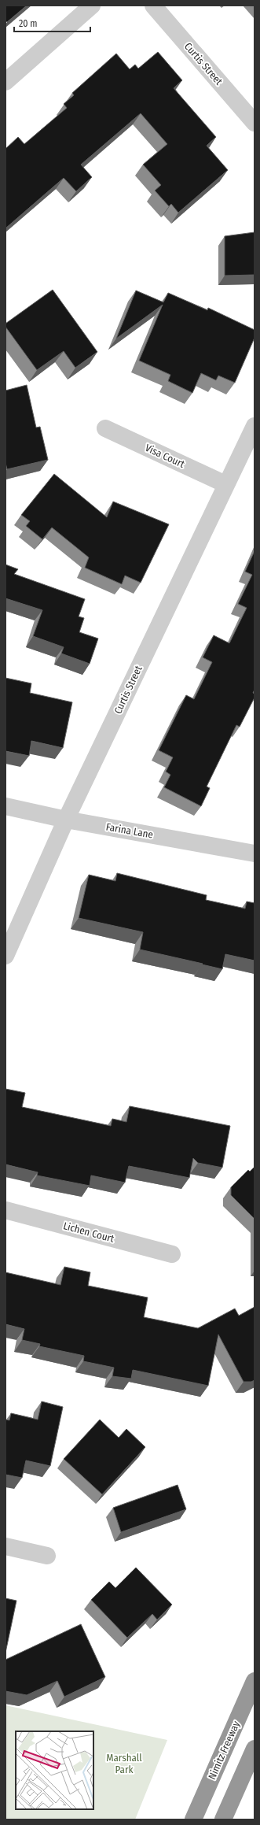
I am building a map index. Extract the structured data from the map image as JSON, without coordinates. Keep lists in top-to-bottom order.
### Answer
{
  "streets": {
    "highway": ["Nimitz Freeway"],
    "street": [
      "Curtis Street",
      "Visa Court",
      "Farina Lane",
      "Lichen Court"
    ]
  },
  "crossings": [
    ["Curtis Street", "Visa Court"],
    ["Curtis Street", "Farina Lane"]
  ],
  "parks": ["Marshall Park"],
  "scale_bar": "20 m"
}
